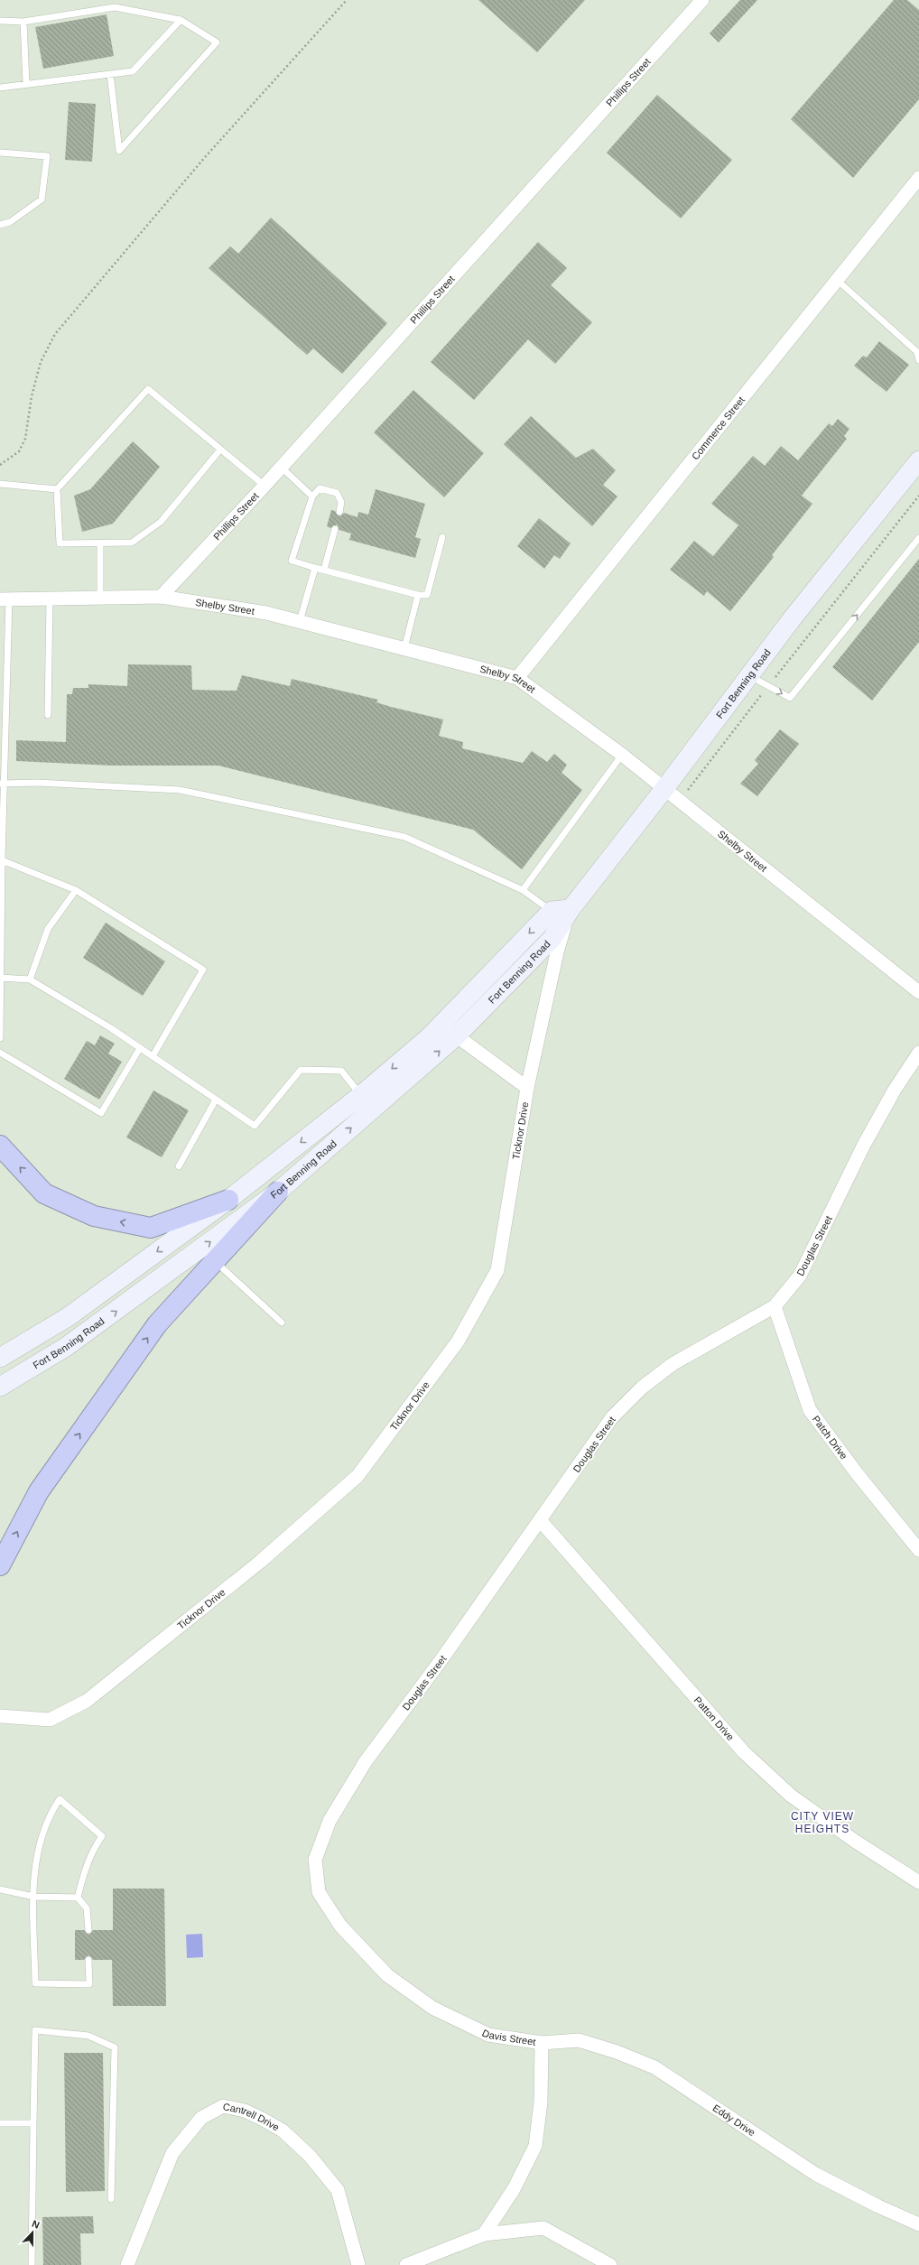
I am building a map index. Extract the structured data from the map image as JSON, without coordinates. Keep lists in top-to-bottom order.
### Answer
{
  "streets": {
    "street": [
      "Phillips Street",
      "Commerce Street",
      "Shelby Street",
      "Fort Benning Road",
      "Ticknor Drive",
      "Douglas Street",
      "Patch Drive",
      "Patton Drive",
      "Davis Street",
      "Cantrell Drive",
      "Eddy Drive"
    ]
  },
  "crossings": [
    ["Phillips Street", "Shelby Street"],
    ["Commerce Street", "Shelby Street"],
    ["Shelby Street", "Fort Benning Road"],
    ["Fort Benning Road", "Ticknor Drive"],
    ["Douglas Street", "Patch Drive"],
    ["Douglas Street", "Patton Drive"],
    ["Douglas Street", "Davis Street"],
    ["Davis Street", "Eddy Drive"]
  ],
  "districts": ["CITY VIEW HEIGHTS"],
  "north": "top"
}
